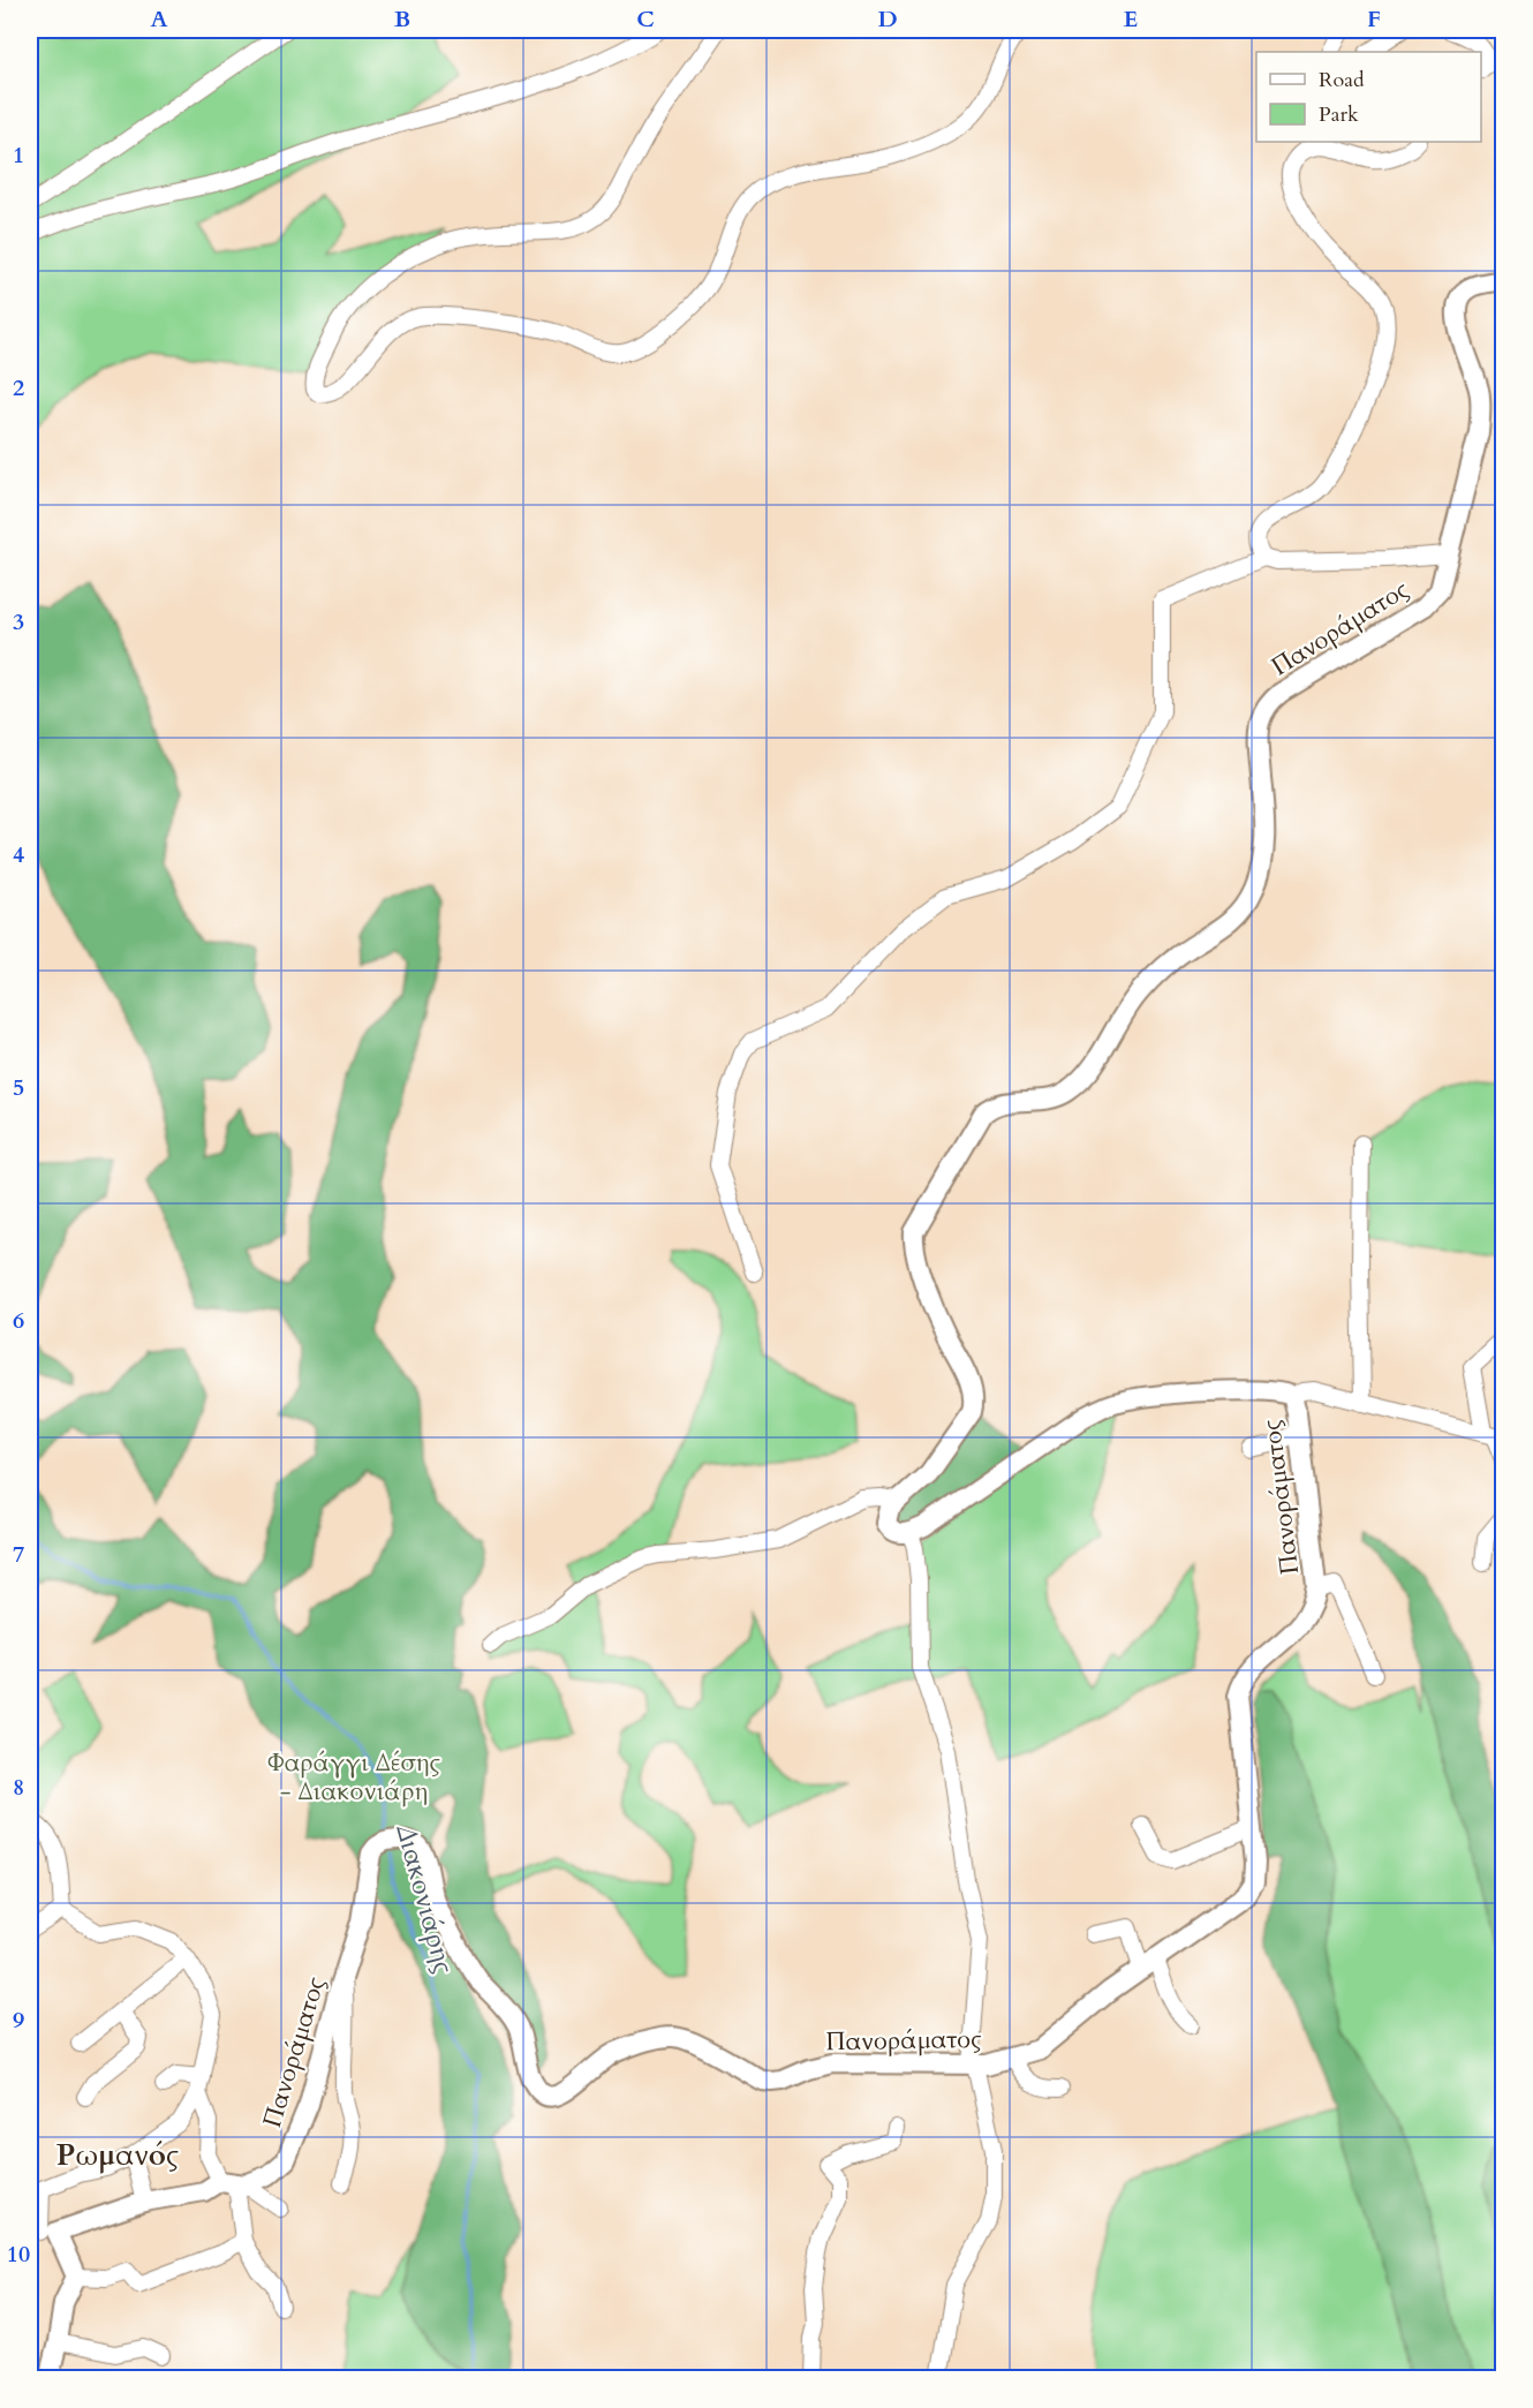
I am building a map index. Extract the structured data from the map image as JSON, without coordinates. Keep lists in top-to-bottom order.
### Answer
{
  "streets": {
    "main road": ["Πανοράματος"]
  },
  "districts": ["Ρωμανός"],
  "water": ["Διακονιάρης"],
  "parks": ["Φαράγγι Δέσης - Διακονιάρη"],
  "legend": ["Road", "Park"],
  "grid": {
    "columns": [
      "A",
      "B",
      "C",
      "D",
      "E",
      "F"
    ],
    "rows": [
      "1",
      "2",
      "3",
      "4",
      "5",
      "6",
      "7",
      "8",
      "9",
      "10"
    ]
  }
}
